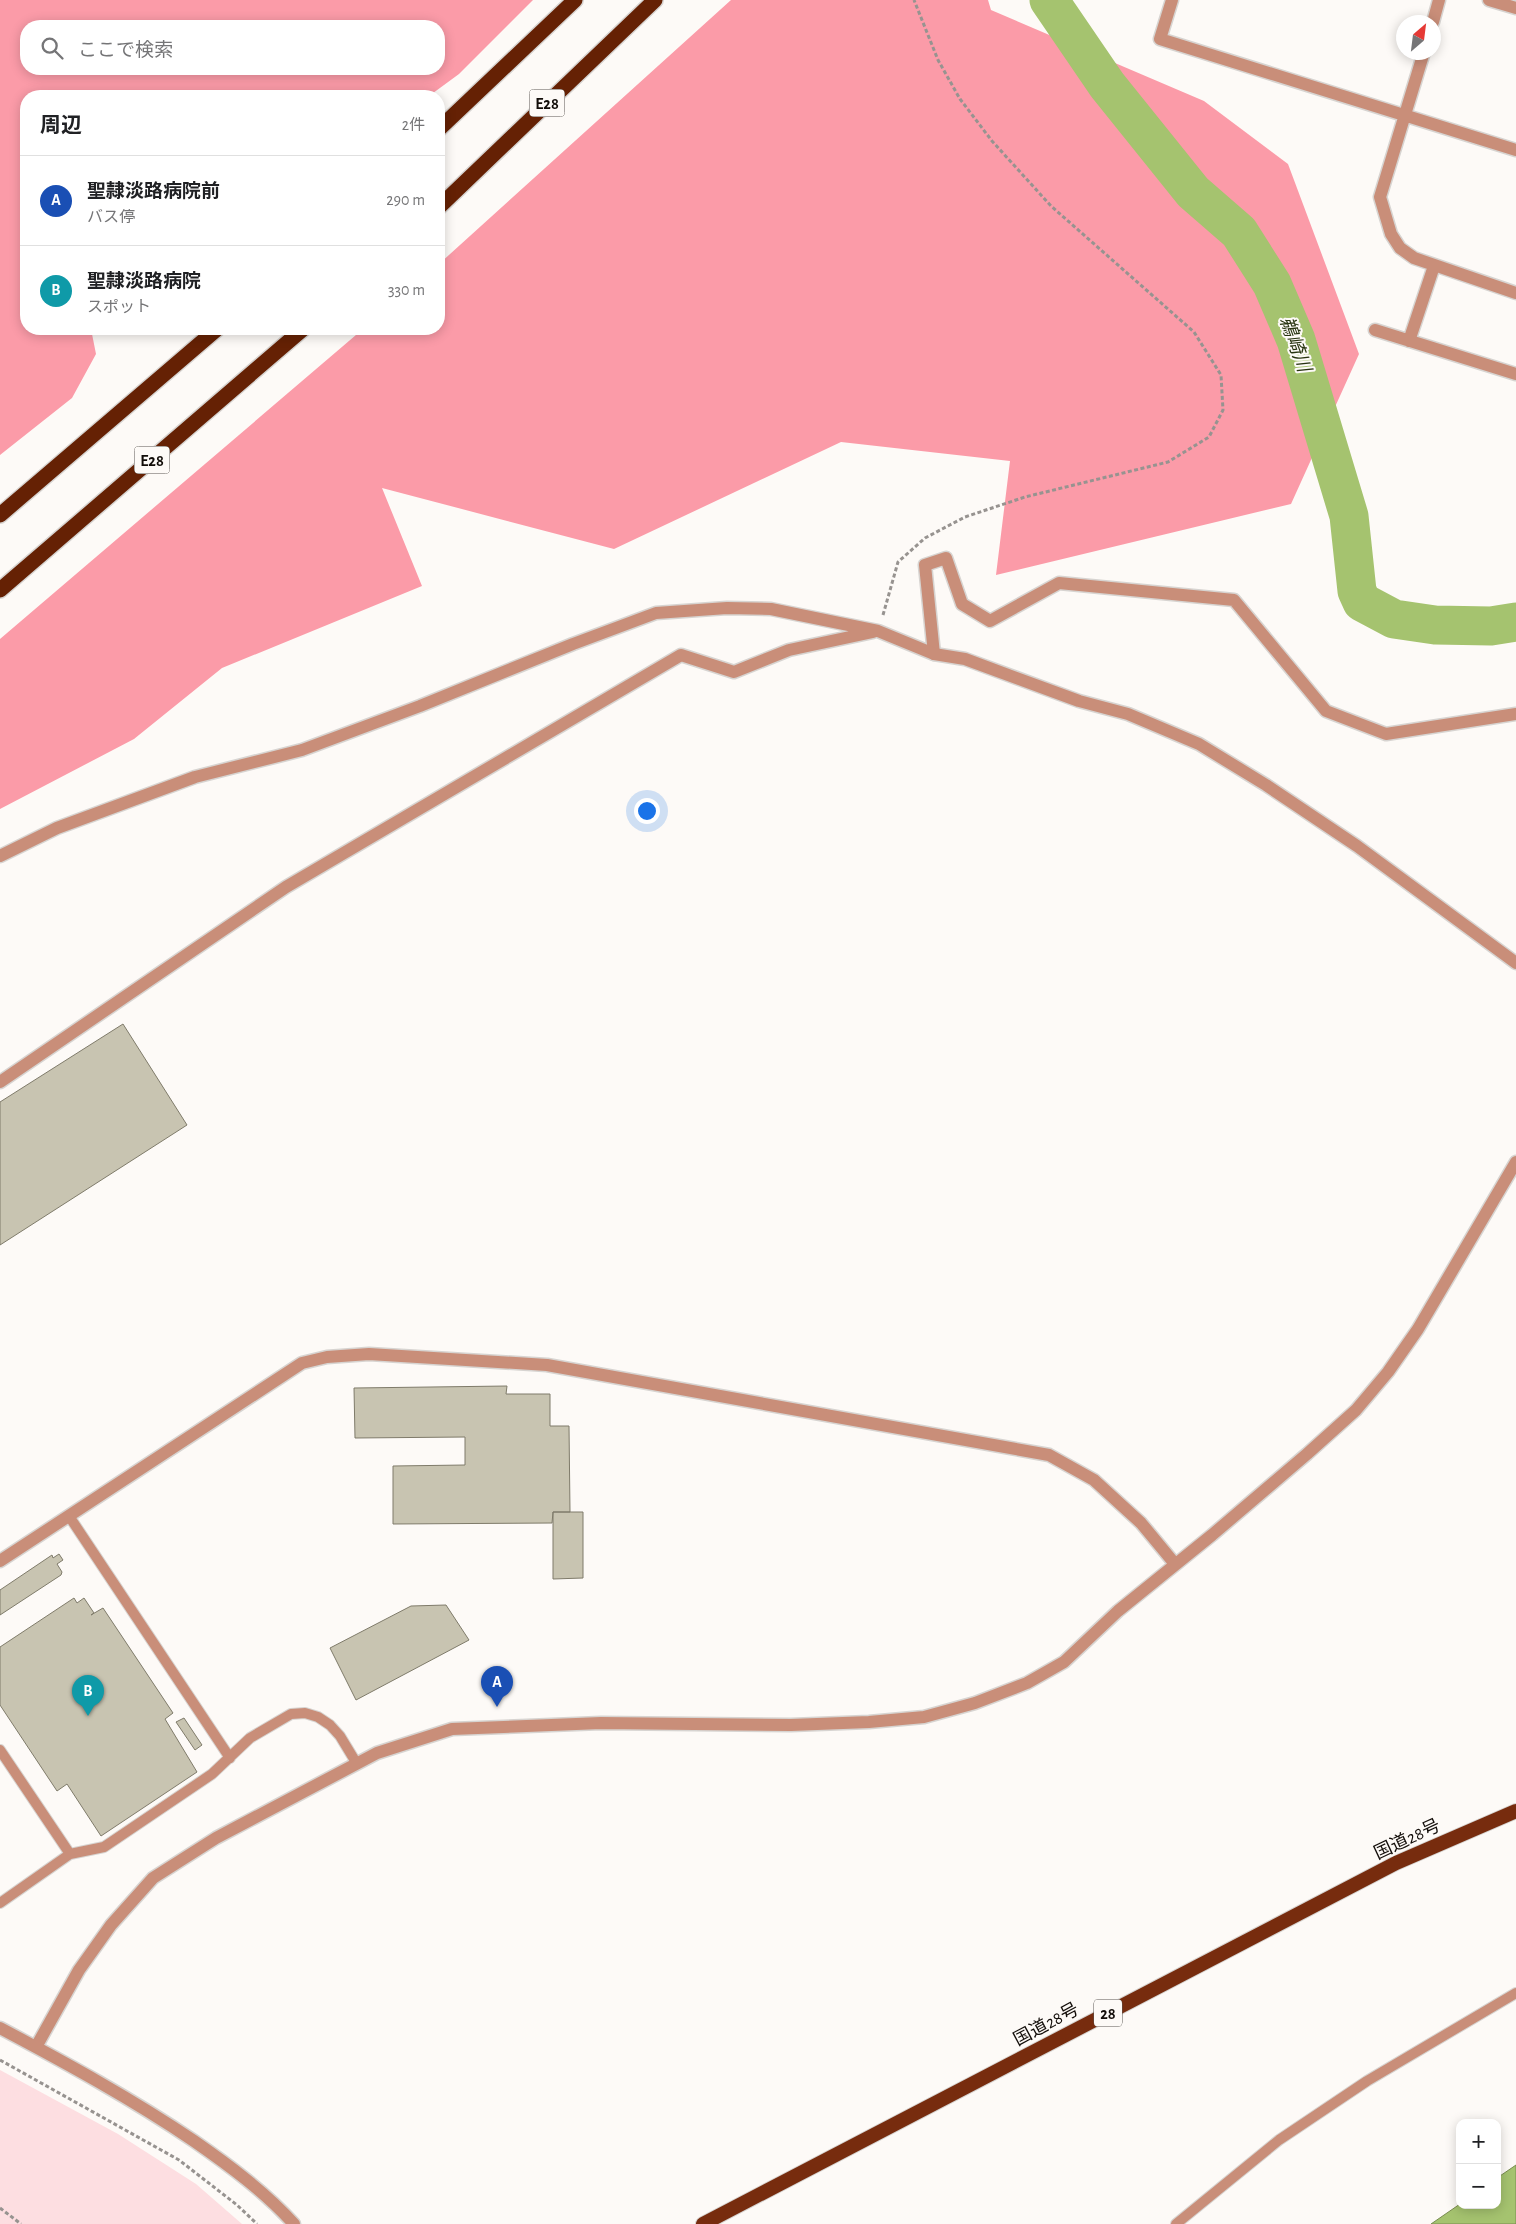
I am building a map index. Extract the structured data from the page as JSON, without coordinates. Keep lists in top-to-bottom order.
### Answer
{
  "streets": {
    "highway": ["E28", "国道28号", "28"]
  },
  "water": ["鵜崎川"],
  "north": "top right",
  "page": {
    "search": "ここで検索",
    "heading": ["周辺", "2件"],
    "list": [
      {
        "mark": "A",
        "name": "聖隷淡路病院前",
        "note": "バス停",
        "value": "290 m"
      },
      {
        "mark": "B",
        "name": "聖隷淡路病院",
        "note": "スポット",
        "value": "330 m"
      }
    ],
    "pins": ["A", "B"],
    "map_buttons": ["+", "−"]
  }
}
